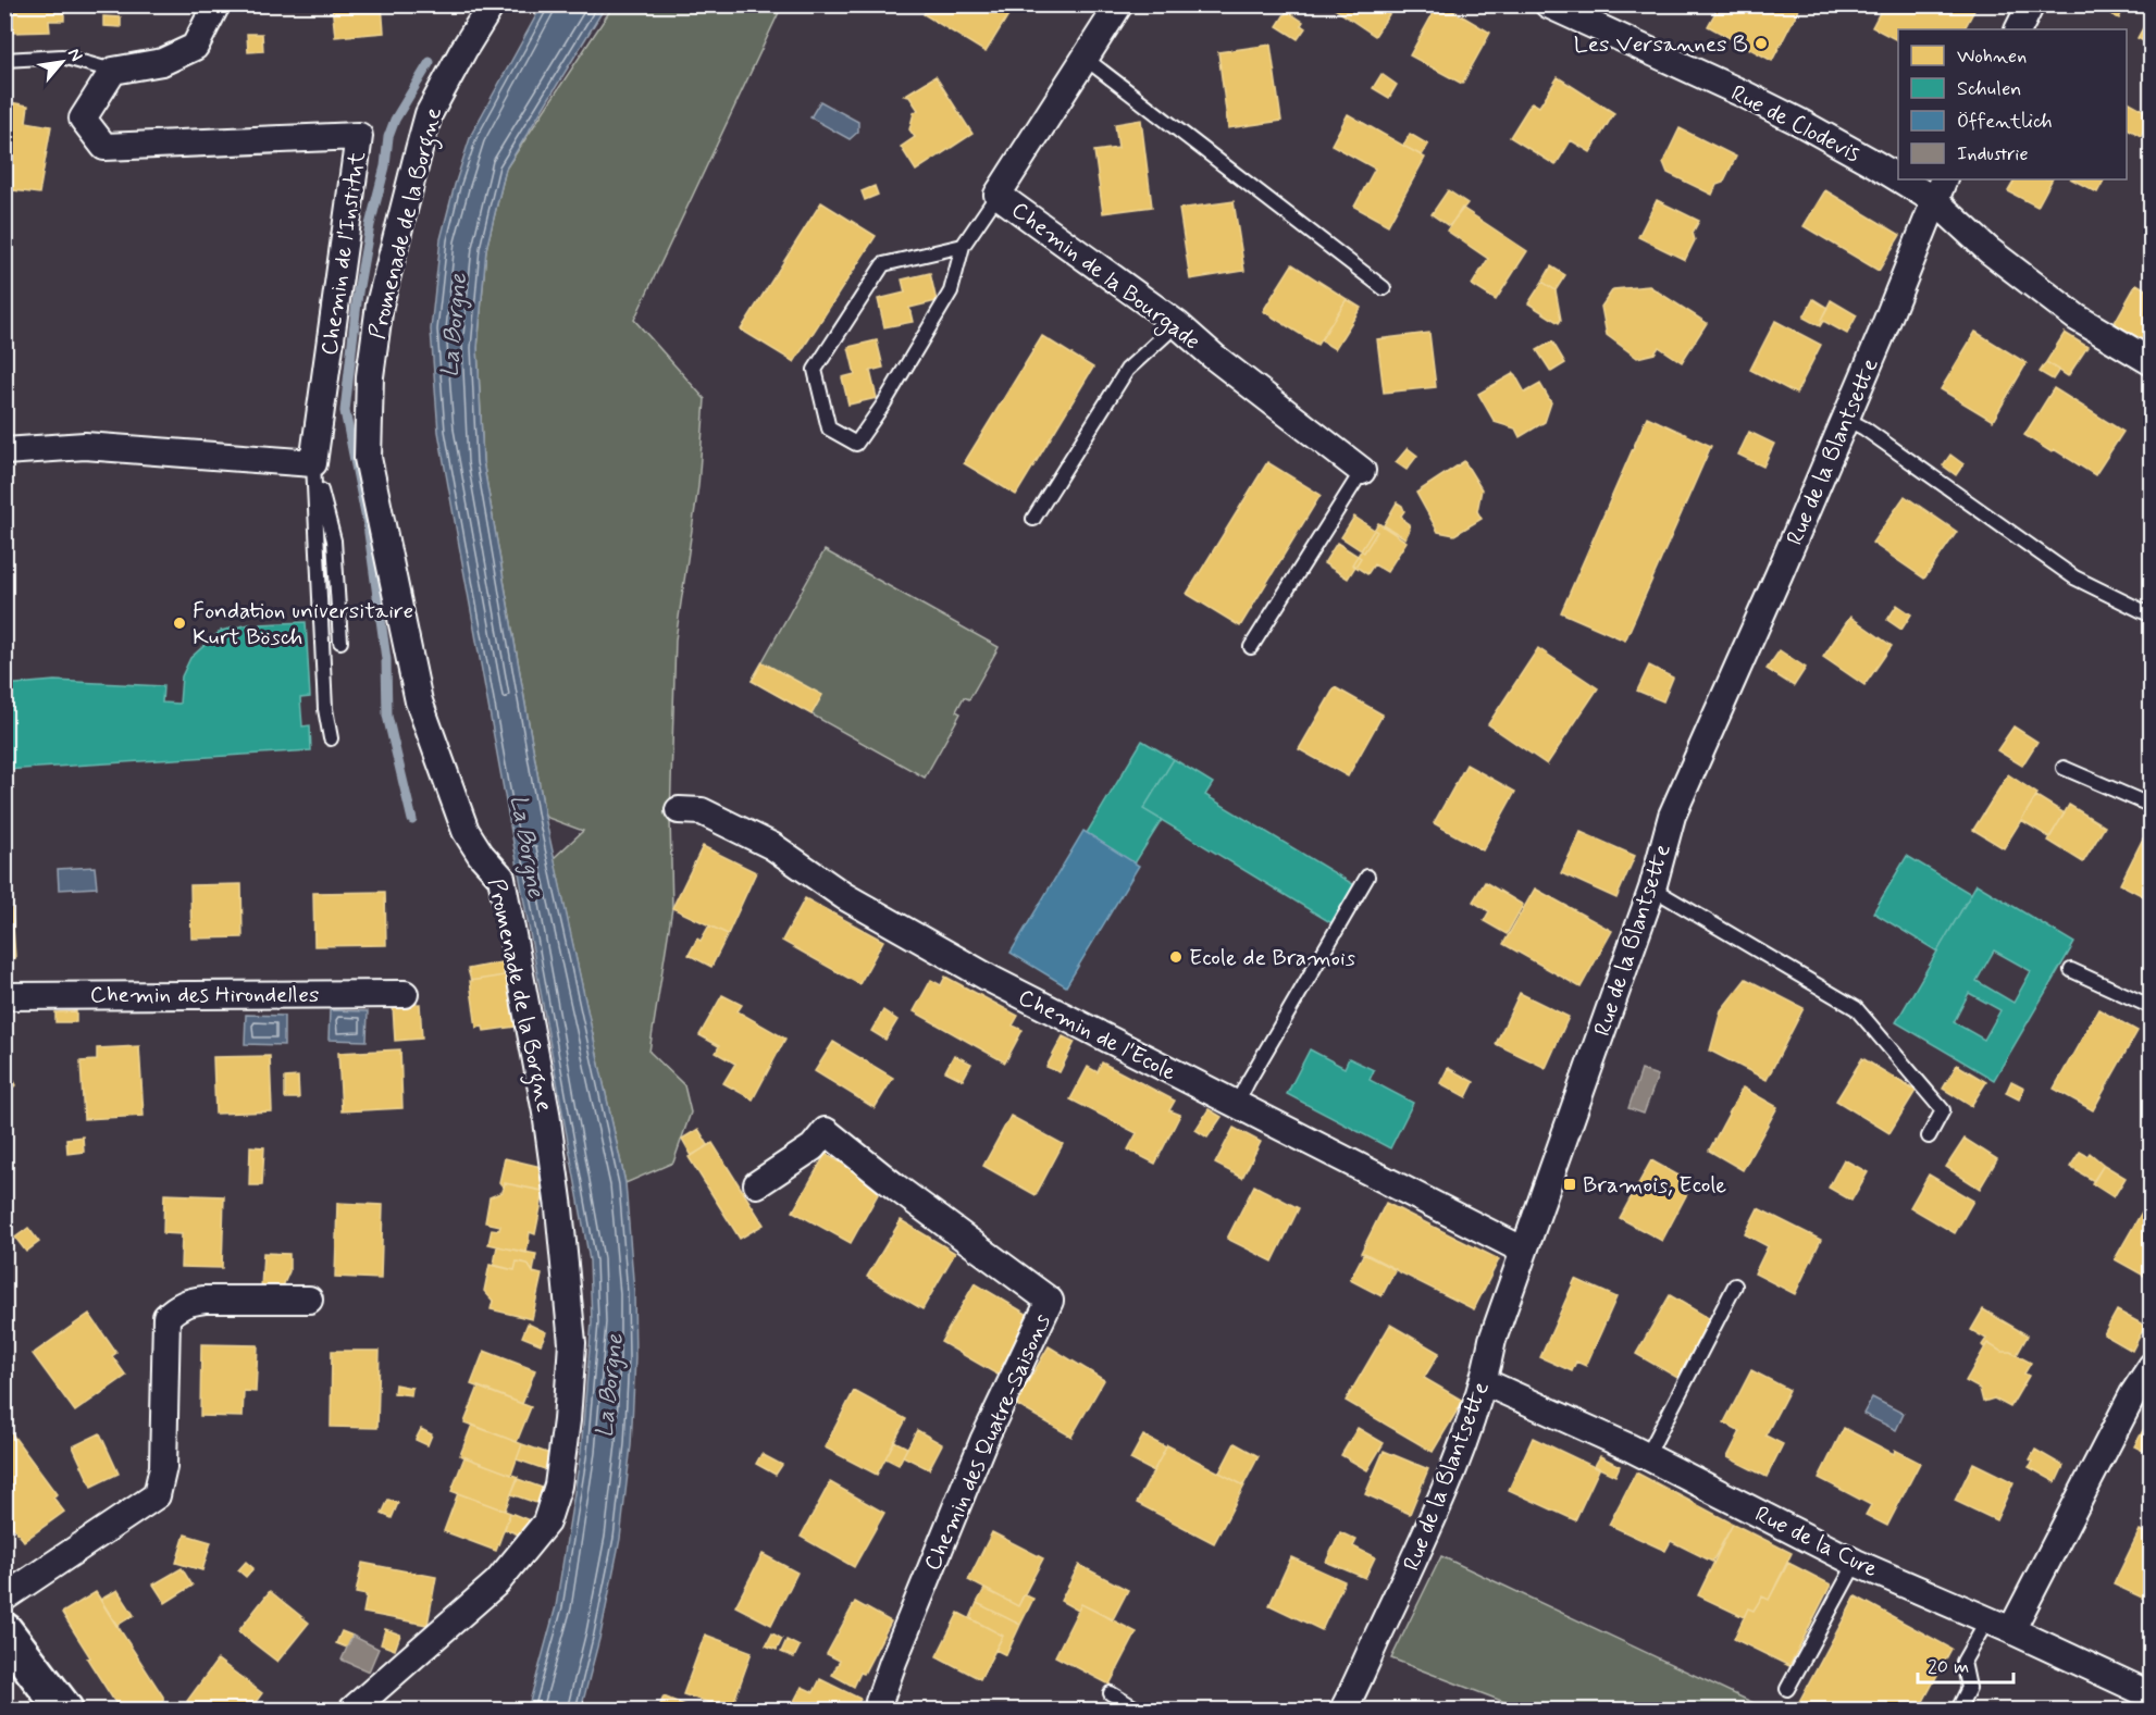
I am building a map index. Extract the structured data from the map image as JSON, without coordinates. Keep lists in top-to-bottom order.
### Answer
{
  "streets": {
    "street": [
      "Rue de Clodevis",
      "Promenade de la Borgne",
      "Chemin de l'Institut",
      "Chemin de la Bourgade",
      "Rue de la Blantsette",
      "Chemin des Hirondelles",
      "Chemin de l'Ecole",
      "Chemin des Quatre-Saisons",
      "Rue de la Cure"
    ]
  },
  "crossings": [
    ["Rue de Clodevis", "Rue de la Blantsette"],
    ["Rue de la Blantsette", "Chemin de l'Ecole"],
    ["Rue de la Blantsette", "Rue de la Cure"]
  ],
  "water": ["La Borgne"],
  "places": {
    "other": ["Les Versannes B", "Fondation universitaire Kurt Bösch", "Ecole de Bramois"],
    "transit": ["Bramois, Ecole"]
  },
  "legend": [
    "Wohnen",
    "Schulen",
    "Öffentlich",
    "Industrie"
  ],
  "scale_bar": "20 m",
  "north": "top right"
}
